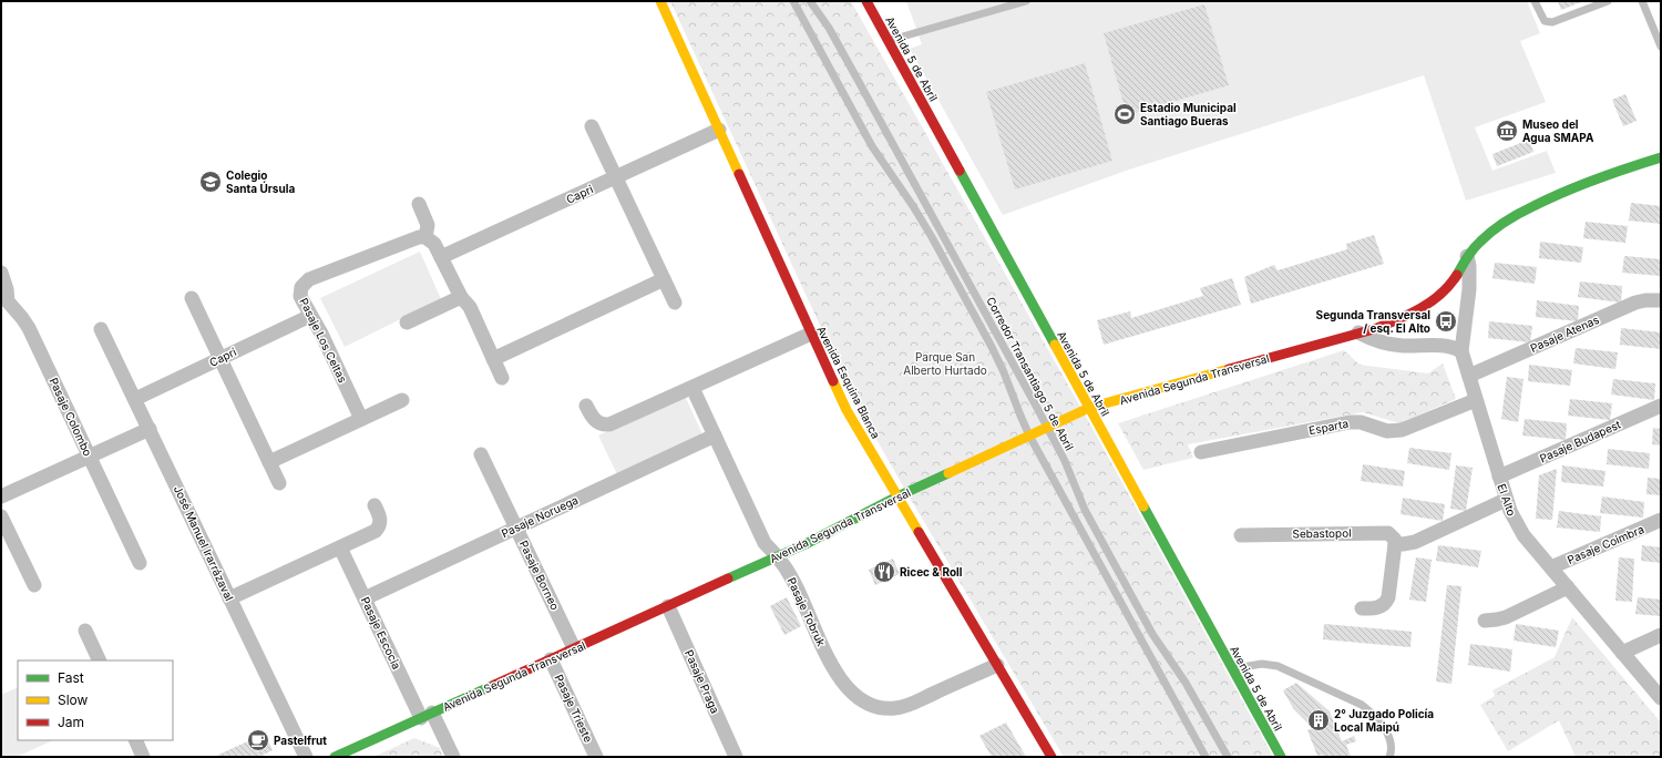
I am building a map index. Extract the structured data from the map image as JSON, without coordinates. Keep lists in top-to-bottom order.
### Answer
{
  "streets": {
    "main road": ["Avenida 5 de Abril", "Avenida Segunda Transversal", "Avenida Esquina Blanca"],
    "street": [
      "Capri",
      "Pasaje Atenas",
      "Pasaje Los Celtas",
      "Pasaje Colombo",
      "Esparta",
      "Pasaje Budapest",
      "El Alto",
      "Pasaje Noruega",
      "Sebastopol",
      "José Manuel Irarrázaval",
      "Pasaje Coimbra",
      "Pasaje Borneo",
      "Pasaje Tobruk",
      "Pasaje Escocia",
      "Pasaje Praga",
      "Pasaje Trieste"
    ],
    "lane": ["Corredor Transantiago 5 de Abril"]
  },
  "crossings": [
    ["Avenida 5 de Abril", "Avenida Segunda Transversal"],
    ["Capri", "Pasaje Los Celtas"],
    ["Capri", "Avenida Esquina Blanca"],
    ["Capri", "José Manuel Irarrázaval"],
    ["Pasaje Atenas", "El Alto"],
    ["Corredor Transantiago 5 de Abril", "Avenida Segunda Transversal"],
    ["Avenida Segunda Transversal", "Avenida Esquina Blanca"],
    ["Avenida Segunda Transversal", "El Alto"],
    ["Avenida Segunda Transversal", "Pasaje Borneo"],
    ["Avenida Segunda Transversal", "Pasaje Tobruk"],
    ["Avenida Segunda Transversal", "Pasaje Escocia"],
    ["Avenida Segunda Transversal", "Pasaje Praga"],
    ["Avenida Segunda Transversal", "Pasaje Trieste"],
    ["Avenida Esquina Blanca", "Pasaje Tobruk"],
    ["Esparta", "El Alto"],
    ["Pasaje Budapest", "El Alto"],
    ["El Alto", "Pasaje Coimbra"],
    ["Pasaje Noruega", "Pasaje Borneo"],
    ["Pasaje Noruega", "Pasaje Tobruk"],
    ["Pasaje Noruega", "Pasaje Escocia"]
  ],
  "parks": ["Parque San Alberto Hurtado"],
  "places": {
    "sports": ["Estadio Municipal Santiago Bueras"],
    "museum": ["Museo del Agua SMAPA"],
    "school or university": ["Colegio Santa Úrsula"],
    "bus stop": ["Segunda Transversal / esq. El Alto"],
    "restaurant": ["Ricec & Roll"],
    "building": ["2° Juzgado Policía Local Maipú"],
    "cafe": ["Pastelfrut"]
  },
  "legend": ["Fast", "Slow", "Jam"]
}
